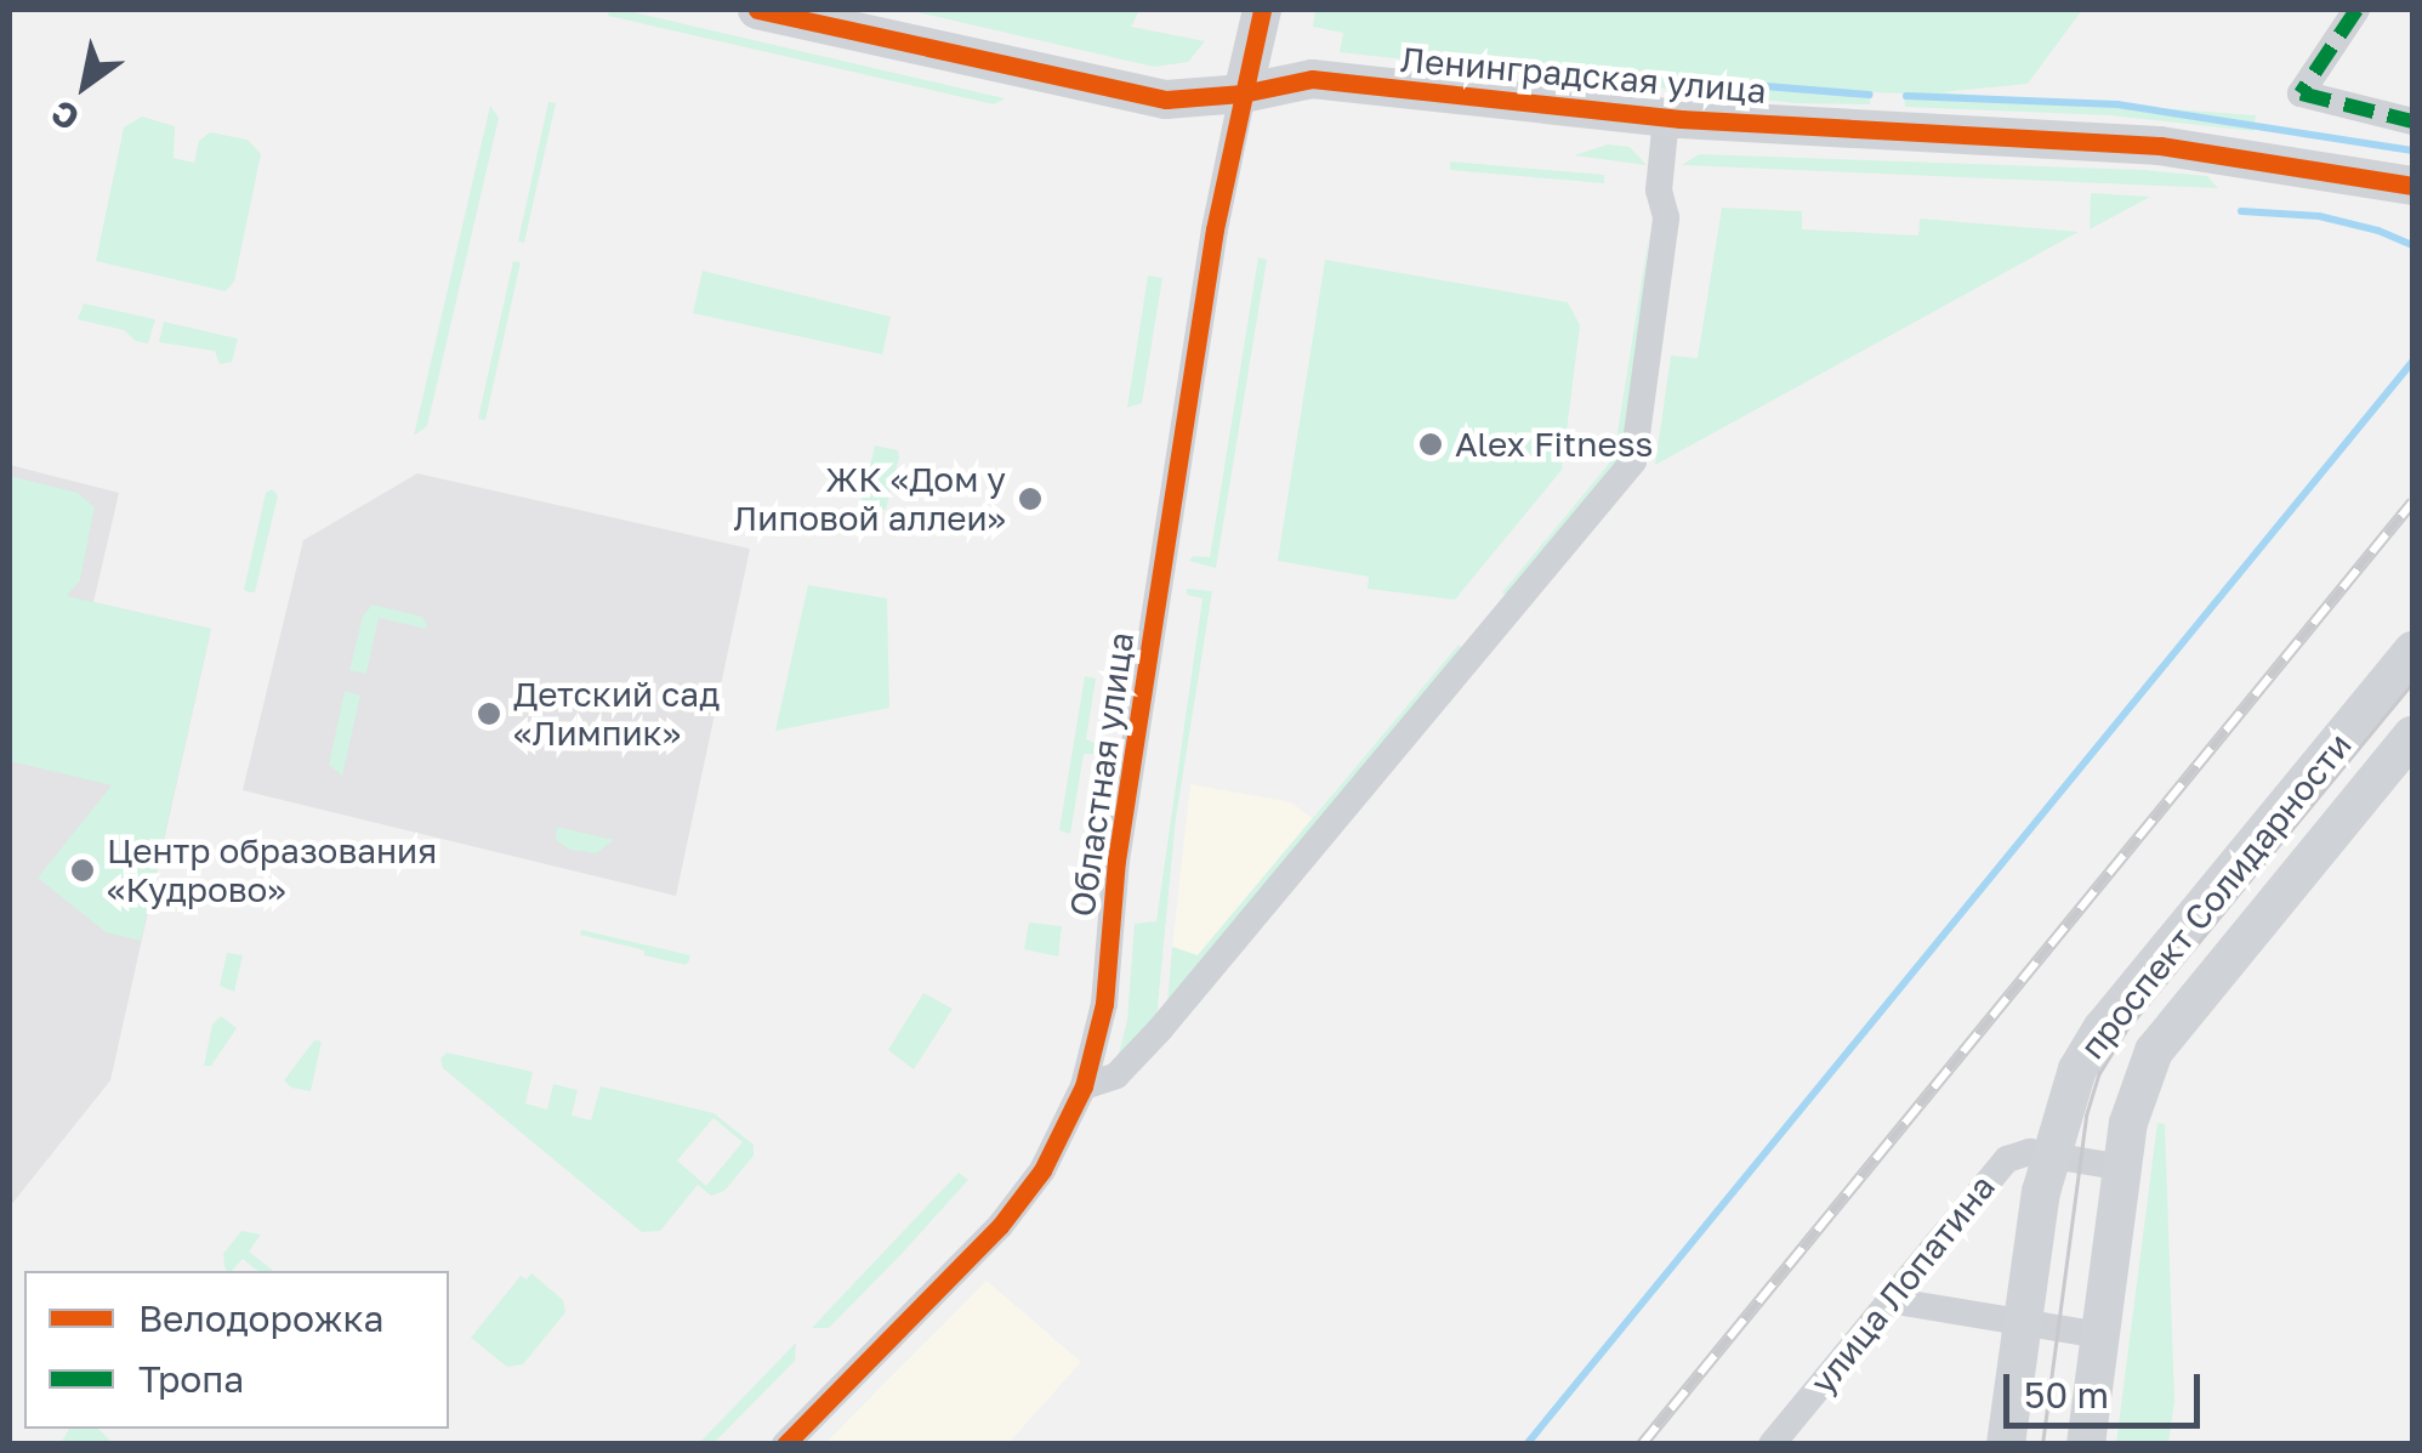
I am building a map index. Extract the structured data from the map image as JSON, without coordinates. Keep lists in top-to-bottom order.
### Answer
{
  "streets": {
    "street": [
      "Ленинградская улица",
      "Областная улица",
      "проспект Солидарности",
      "улица Лопатина"
    ]
  },
  "crossings": [
    ["Ленинградская улица", "Областная улица"],
    ["проспект Солидарности", "улица Лопатина"]
  ],
  "places": [
    "Alex Fitness",
    "ЖК «Дом у Липовой аллеи»",
    "Детский сад «Лимпик»",
    "Центр образования «Кудрово»"
  ],
  "legend": ["Велодорожка", "Тропа"],
  "scale_bar": "50 m",
  "north": "bottom left"
}
